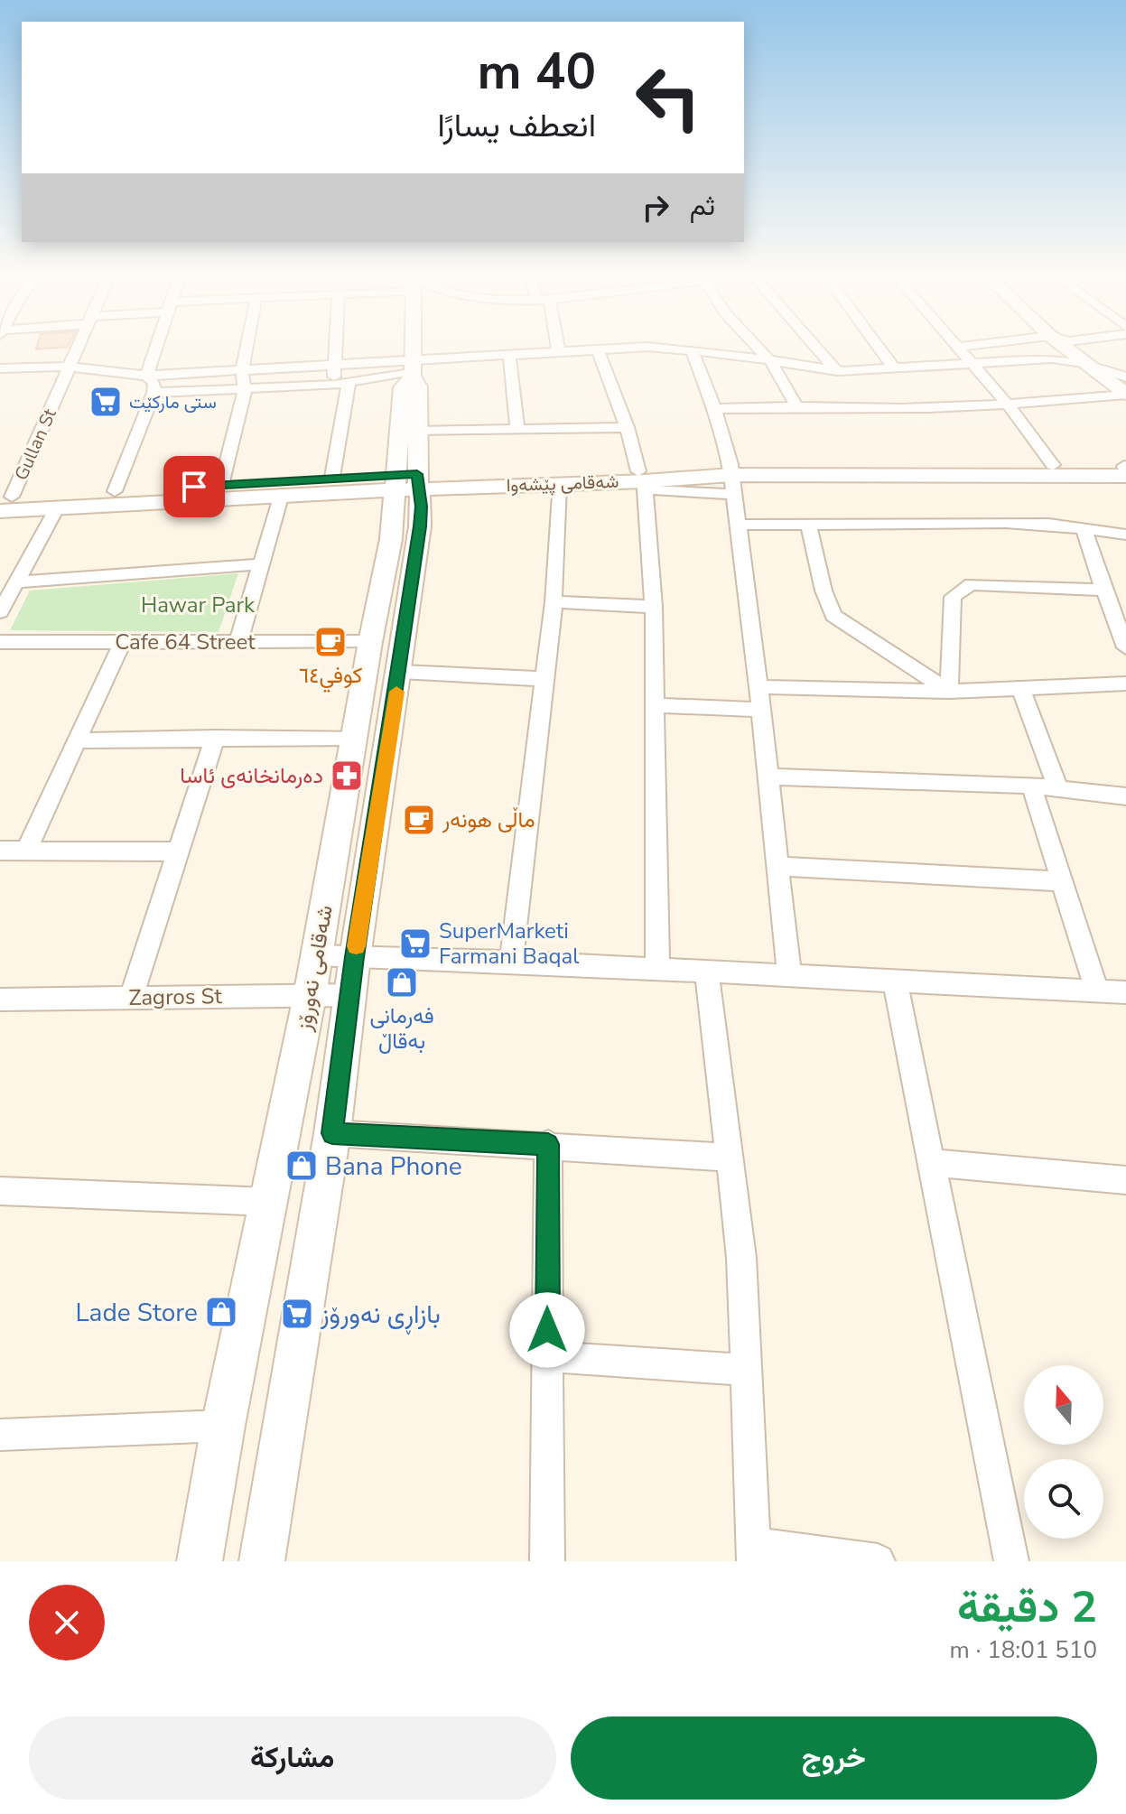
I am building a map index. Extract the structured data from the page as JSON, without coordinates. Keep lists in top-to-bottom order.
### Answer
{
  "streets": {
    "main road": ["شەقامی پێشەوا", "شەقامی نەورۆز"],
    "street": ["Gullan St", "Cafe 64 Street", "Zagros St"]
  },
  "crossings": [
    ["Gullan St", "شەقامی پێشەوا"],
    ["شەقامی پێشەوا", "شەقامی نەورۆز"],
    ["Cafe 64 Street", "شەقامی نەورۆز"],
    ["شەقامی نەورۆز", "Zagros St"]
  ],
  "parks": ["Hawar Park"],
  "places": {
    "supermarket": ["ستی مارکێت", "SuperMarketi Farmani Baqal", "بازاڕی نەورۆز"],
    "cafe": ["كوفي٦٤", "ماڵی هونەر"],
    "pharmacy": ["دەرمانخانەی ئاسا"],
    "shop": ["فەرمانی بەقاڵ", "Bana Phone", "Lade Store"]
  },
  "north": "top",
  "page": {
    "turn": ["40 m", "انعطف يسارًا"],
    "then": "ثم",
    "heading": ["2 دقيقة", "510 m · 18:01"],
    "buttons": ["خروج", "مشاركة"]
  }
}
